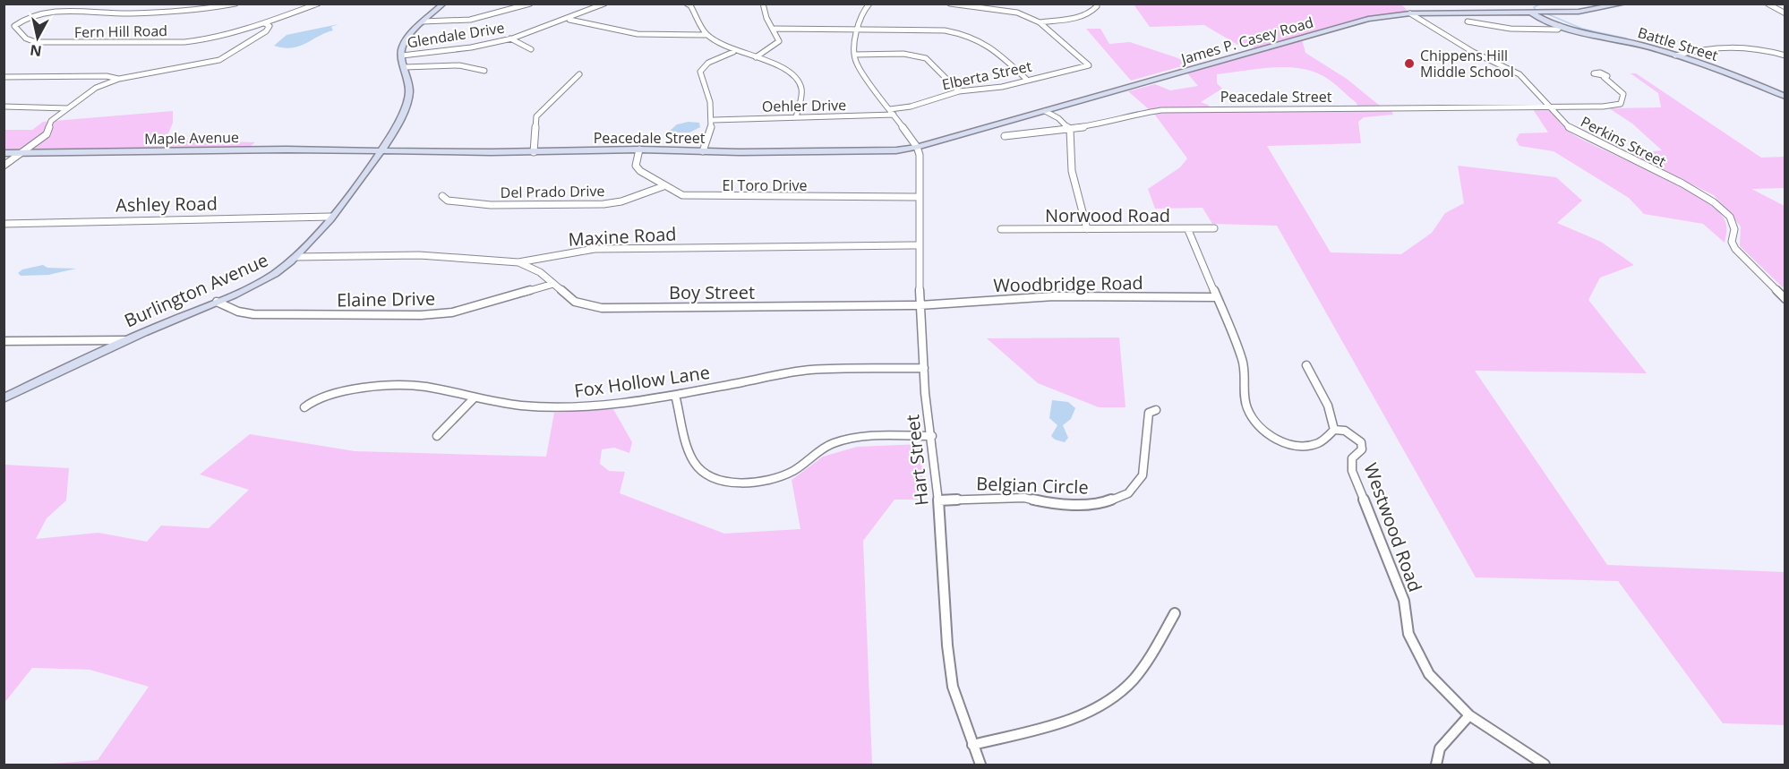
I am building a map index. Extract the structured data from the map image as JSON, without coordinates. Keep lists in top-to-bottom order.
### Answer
{
  "streets": {
    "main road": [
      "James P. Casey Road",
      "Battle Street",
      "Peacedale Street",
      "Maple Avenue",
      "Perkins Street",
      "Burlington Avenue"
    ],
    "street": [
      "Fern Hill Road",
      "Glendale Drive",
      "Elberta Street",
      "Oehler Drive",
      "El Toro Drive",
      "Del Prado Drive",
      "Ashley Road",
      "Norwood Road",
      "Maxine Road",
      "Woodbridge Road",
      "Boy Street",
      "Elaine Drive",
      "Fox Hollow Lane",
      "Hart Street",
      "Belgian Circle",
      "Westwood Road"
    ]
  },
  "crossings": [
    ["Glendale Drive", "Burlington Avenue"],
    ["James P. Casey Road", "Battle Street"],
    ["James P. Casey Road", "Peacedale Street"],
    ["James P. Casey Road", "Perkins Street"],
    ["James P. Casey Road", "Hart Street"],
    ["Peacedale Street", "Maple Avenue"],
    ["Peacedale Street", "Perkins Street"],
    ["Peacedale Street", "El Toro Drive"],
    ["Peacedale Street", "Burlington Avenue"],
    ["Peacedale Street", "Hart Street"],
    ["Maple Avenue", "Burlington Avenue"],
    ["El Toro Drive", "Del Prado Drive"],
    ["El Toro Drive", "Hart Street"],
    ["Ashley Road", "Burlington Avenue"],
    ["Maxine Road", "Burlington Avenue"],
    ["Maxine Road", "Boy Street"],
    ["Maxine Road", "Hart Street"],
    ["Woodbridge Road", "Boy Street"],
    ["Woodbridge Road", "Hart Street"],
    ["Burlington Avenue", "Elaine Drive"],
    ["Boy Street", "Elaine Drive"],
    ["Boy Street", "Hart Street"],
    ["Fox Hollow Lane", "Hart Street"],
    ["Hart Street", "Belgian Circle"]
  ],
  "places": ["Chippens Hill Middle School"],
  "north": "bottom"
}
